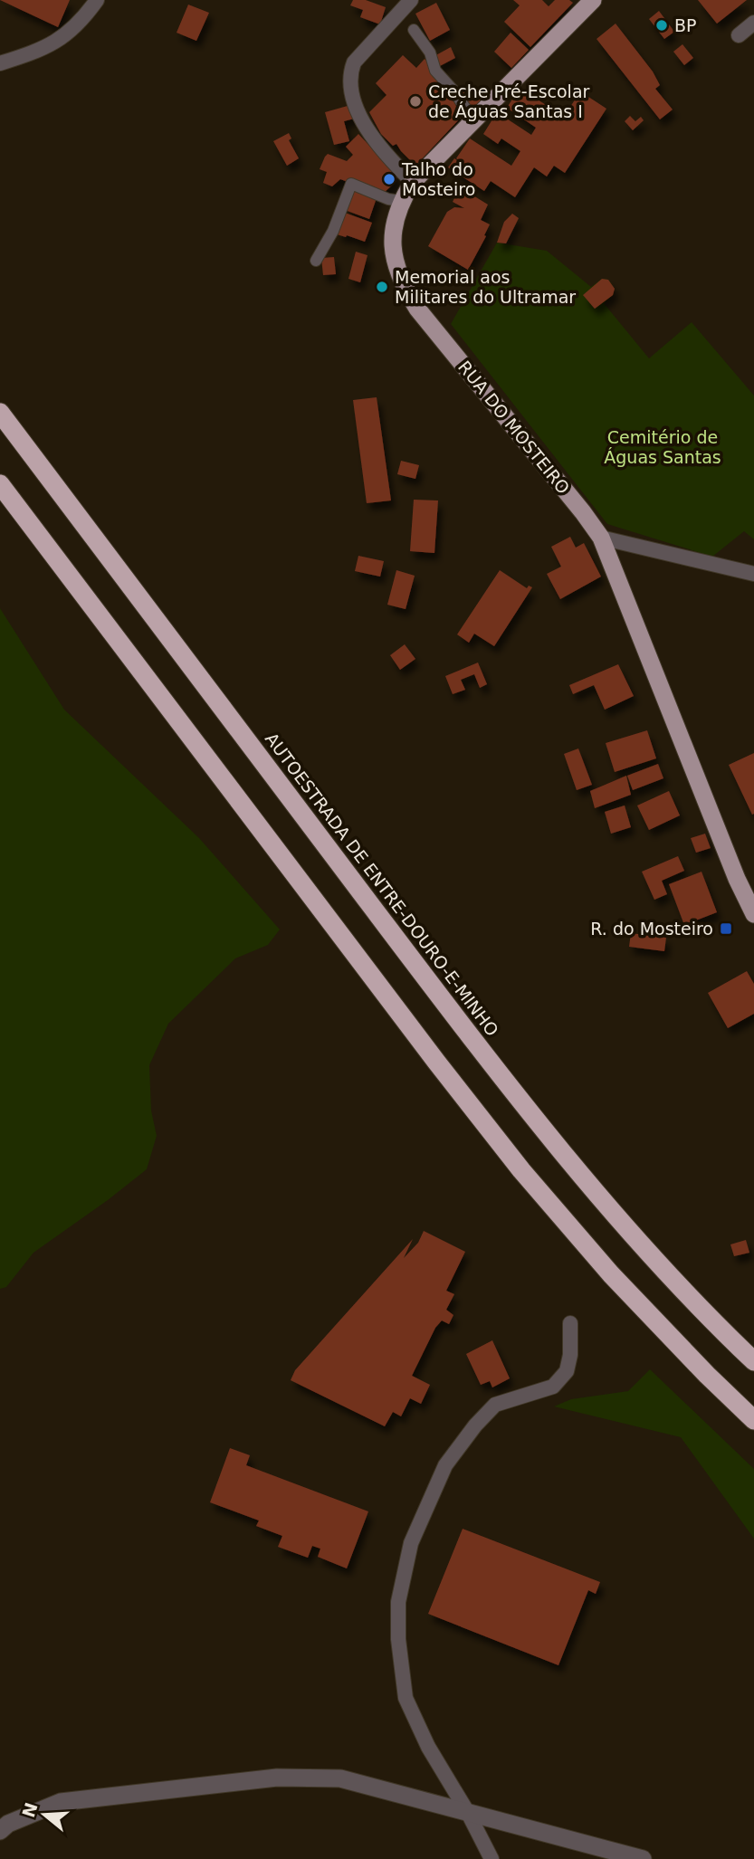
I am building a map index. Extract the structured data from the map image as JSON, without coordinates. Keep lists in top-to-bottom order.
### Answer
{
  "streets": {
    "highway": ["AUTOESTRADA DE ENTRE-DOURO-E-MINHO"],
    "main road": ["RUA DO MOSTEIRO"]
  },
  "parks": ["Cemitério de Águas Santas"],
  "places": {
    "other": [
      "BP",
      "Creche Pré-Escolar de Águas Santas I",
      "Talho do Mosteiro",
      "Memorial aos Militares do Ultramar"
    ],
    "transit": ["R. do Mosteiro"]
  },
  "north": "left"
}
